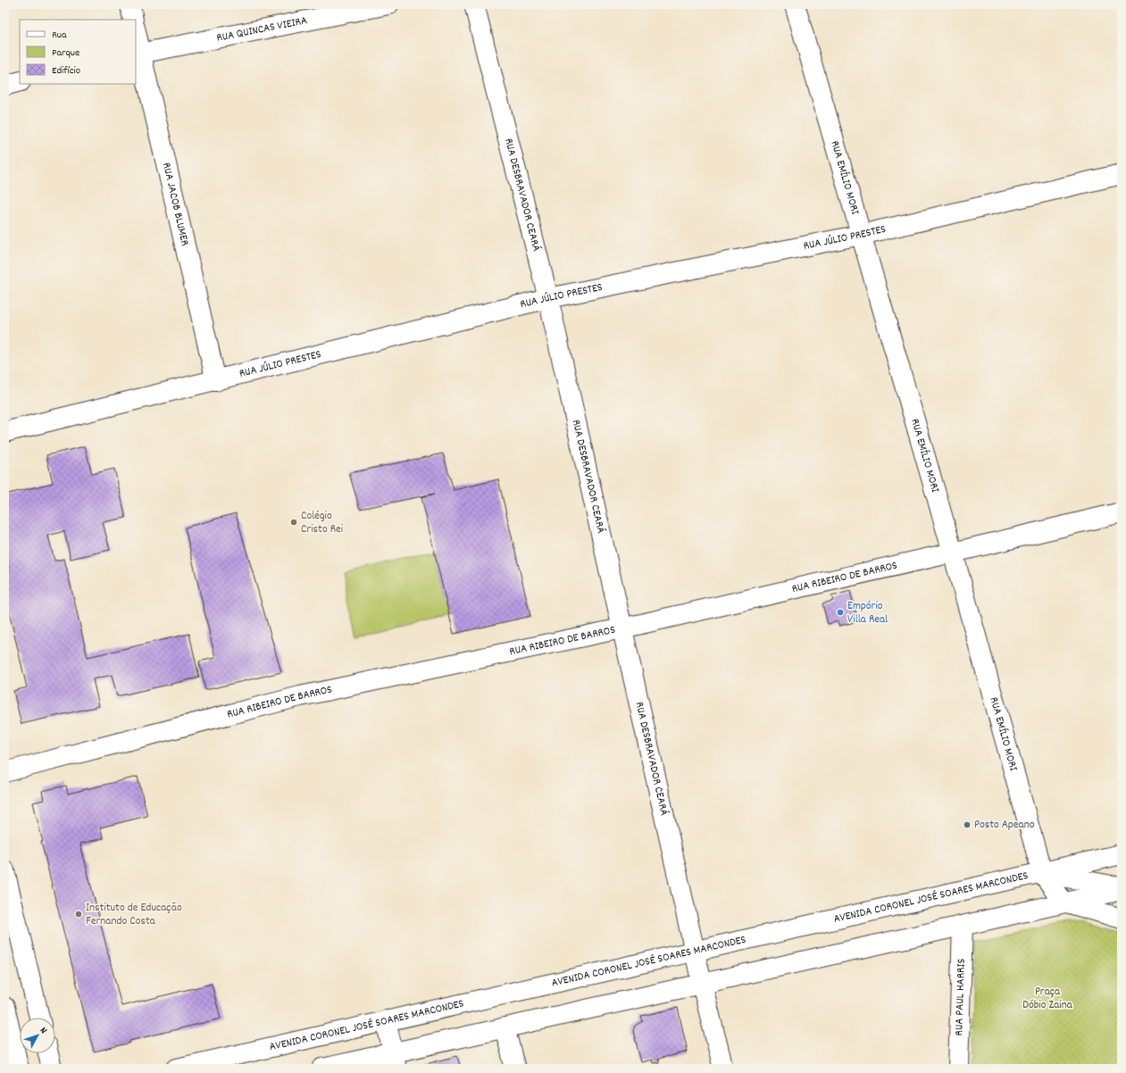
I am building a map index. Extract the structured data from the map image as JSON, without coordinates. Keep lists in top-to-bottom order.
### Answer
{
  "streets": {
    "street": [
      "RUA QUINCAS VIEIRA",
      "RUA EMÍLIO MORI",
      "RUA DESBRAVADOR CEARÁ",
      "RUA JACOB BLUMER",
      "RUA JÚLIO PRESTES",
      "RUA RIBEIRO DE BARROS",
      "AVENIDA CORONEL JOSÉ SOARES MARCONDES",
      "RUA PAUL HARRIS"
    ]
  },
  "crossings": [
    ["RUA QUINCAS VIEIRA", "RUA JACOB BLUMER"],
    ["RUA EMÍLIO MORI", "RUA JÚLIO PRESTES"],
    ["RUA EMÍLIO MORI", "RUA RIBEIRO DE BARROS"],
    ["RUA EMÍLIO MORI", "AVENIDA CORONEL JOSÉ SOARES MARCONDES"],
    ["RUA DESBRAVADOR CEARÁ", "RUA JÚLIO PRESTES"],
    ["RUA DESBRAVADOR CEARÁ", "RUA RIBEIRO DE BARROS"],
    ["RUA DESBRAVADOR CEARÁ", "AVENIDA CORONEL JOSÉ SOARES MARCONDES"],
    ["RUA JACOB BLUMER", "RUA JÚLIO PRESTES"]
  ],
  "parks": ["Praça Dóbio Zaina"],
  "places": [
    "Colégio Cristo Rei",
    "Empório Villa Real",
    "Posto Apeano",
    "Instituto de Educação Fernando Costa"
  ],
  "legend": ["Rua", "Parque", "Edifício"],
  "north": "top right"
}
